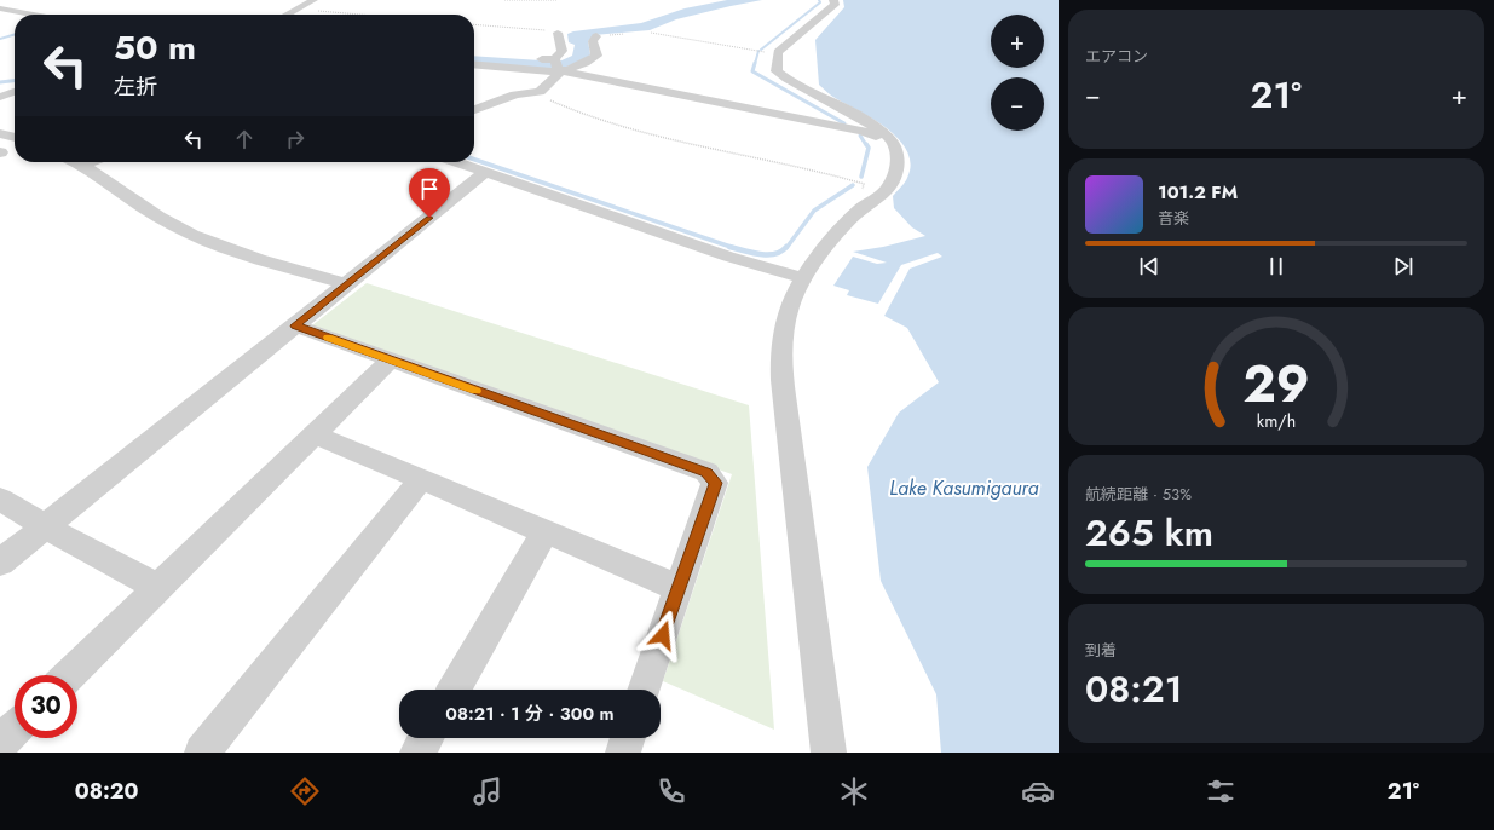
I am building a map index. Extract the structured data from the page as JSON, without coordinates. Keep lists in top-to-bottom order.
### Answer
{
  "water": ["Lake Kasumigaura"],
  "page": {
    "tile": [
      "エアコン",
      ["航続距離 · 53%", "265 km"],
      ["到着", "08:21"]
    ],
    "map_buttons": ["+", "−"],
    "turn": ["50 m", "左折"],
    "heat": ["−", "21°", "+"],
    "song": ["101.2 FM", "音楽"],
    "limit": "30",
    "trip": "08:21 · 1 分 · 300 m",
    "tabs": ["08:20", "21°"],
    "gauge": ["29", "km/h"]
  }
}
